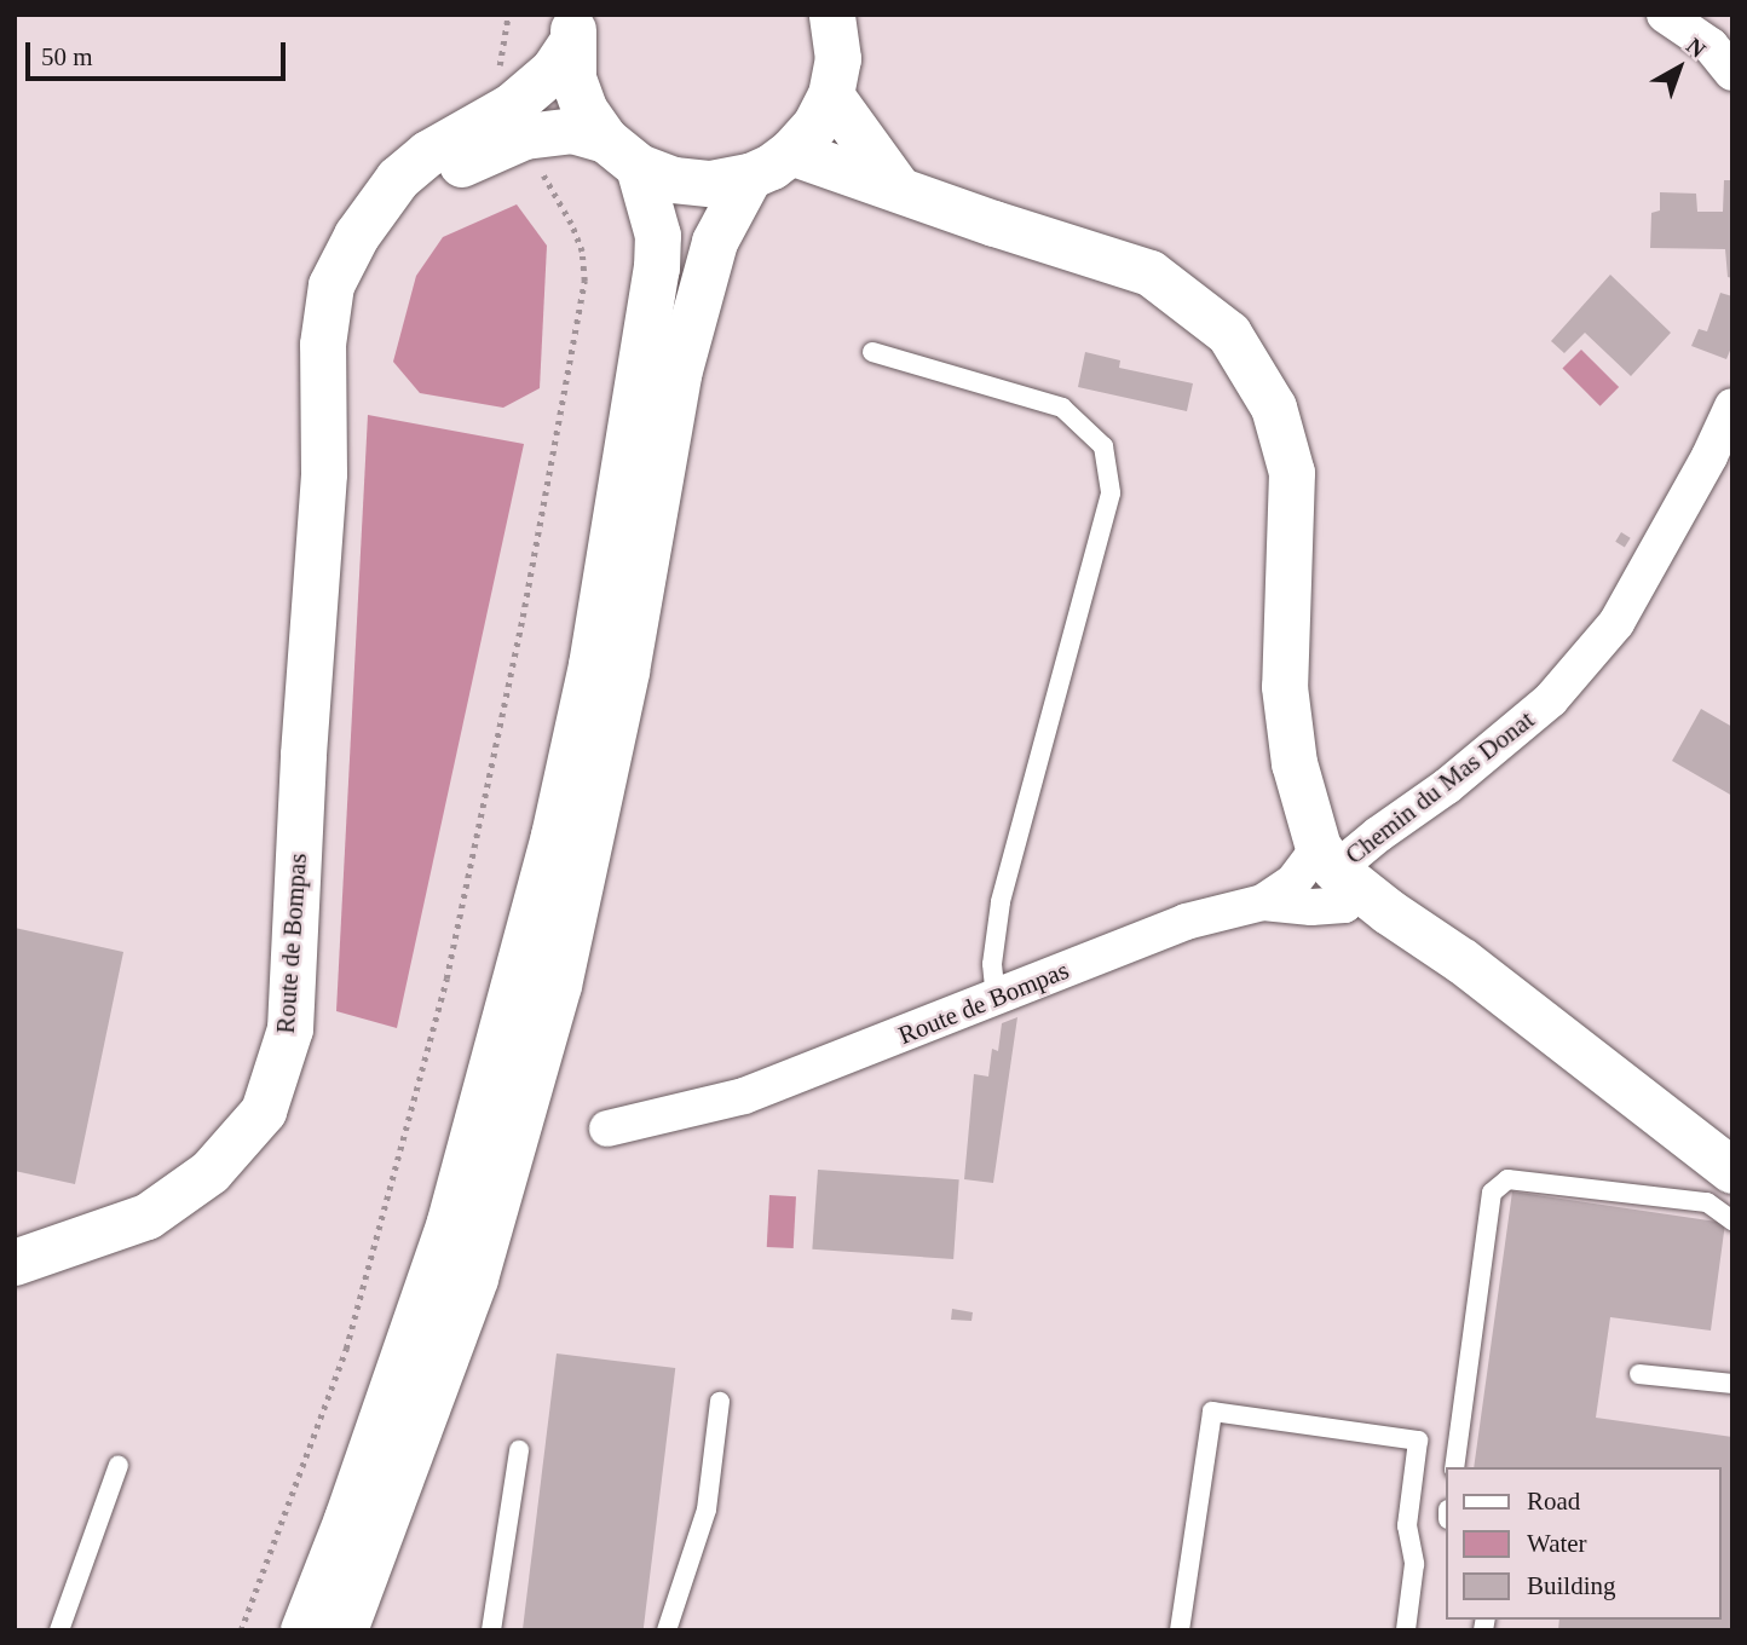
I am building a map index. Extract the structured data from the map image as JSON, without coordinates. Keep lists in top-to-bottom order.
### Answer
{
  "streets": {
    "main road": ["Route de Bompas"],
    "street": ["Chemin du Mas Donat"]
  },
  "legend": ["Road", "Water", "Building"],
  "scale_bar": "50 m",
  "north": "top right"
}
